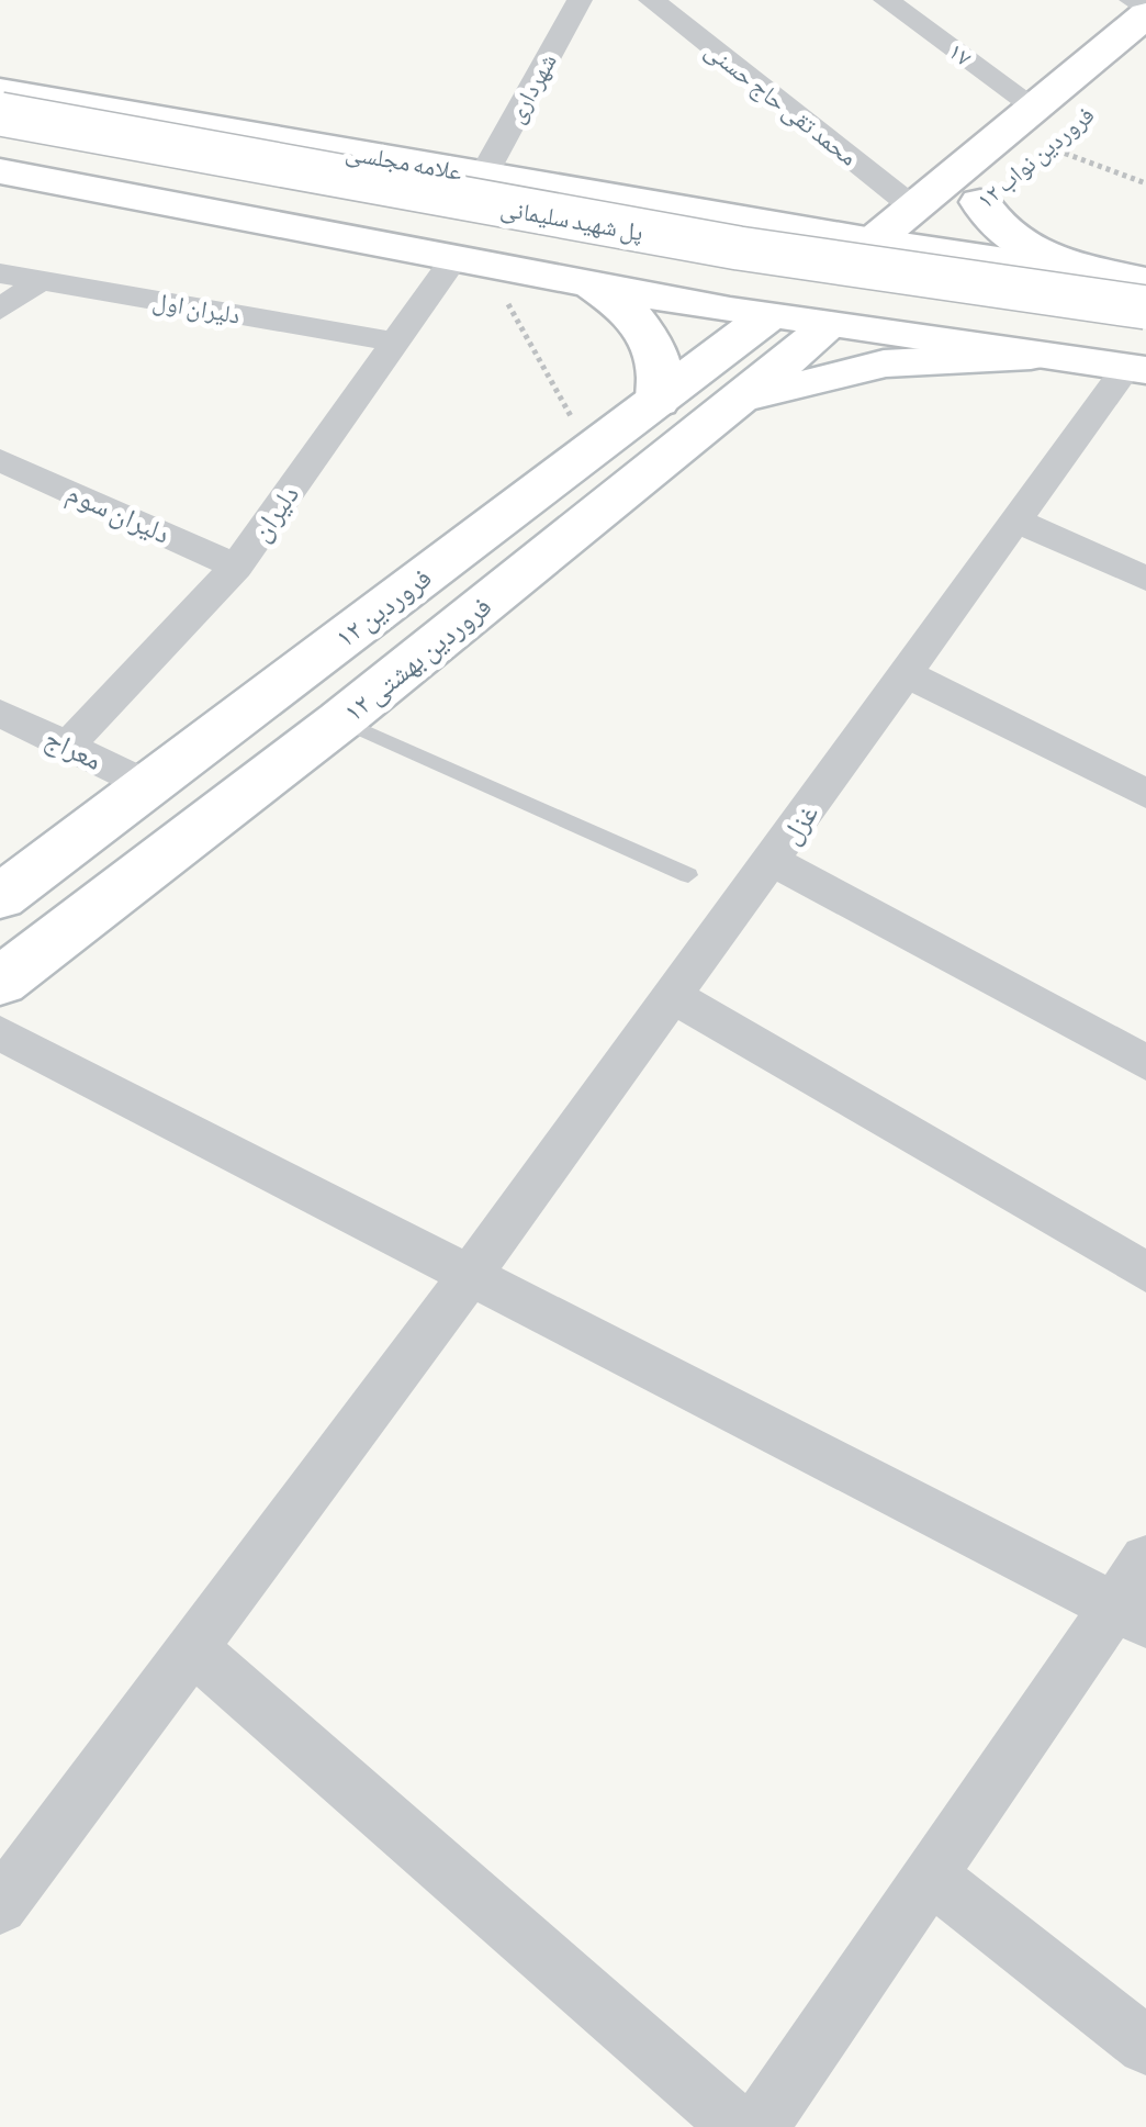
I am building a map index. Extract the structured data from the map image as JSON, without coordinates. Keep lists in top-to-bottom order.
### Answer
{
  "streets": {
    "main road": [
      "۱۲ فروردین نواب",
      "علامه مجلسی",
      "پل شهید سلیمانی",
      "۱۲ فروردین",
      "۱۲ فروردین بهشتی"
    ],
    "street": [
      "۱۷",
      "شهرداری",
      "محمد تقی حاج حسنی",
      "دلیران اول",
      "دلیران سوم",
      "دلیران",
      "معراج",
      "غزل"
    ]
  },
  "crossings": [
    ["شهرداری", "علامه مجلسی"],
    ["۱۲ فروردین نواب", "علامه مجلسی"],
    ["۱۲ فروردین نواب", "۱۲ فروردین بهشتی"],
    ["علامه مجلسی", "۱۲ فروردین"],
    ["پل شهید سلیمانی", "غزل"],
    ["دلیران اول", "دلیران"],
    ["دلیران سوم", "دلیران"],
    ["دلیران", "معراج"],
    ["۱۲ فروردین", "معراج"]
  ]
}
